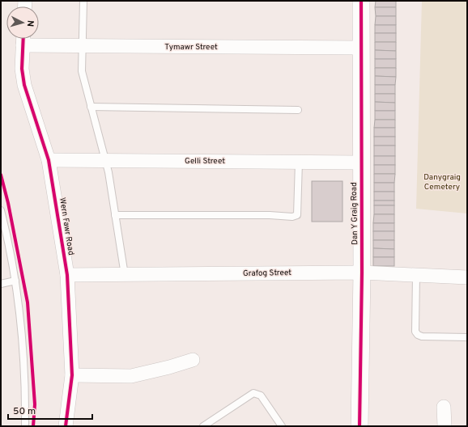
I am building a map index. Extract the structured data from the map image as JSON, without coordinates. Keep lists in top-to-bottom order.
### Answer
{
  "streets": {
    "street": [
      "Tymawr Street",
      "Gelli Street",
      "Dan Y Graig Road",
      "Wern Fawr Road",
      "Grafog Street"
    ]
  },
  "crossings": [
    ["Tymawr Street", "Dan Y Graig Road"],
    ["Tymawr Street", "Wern Fawr Road"],
    ["Gelli Street", "Dan Y Graig Road"],
    ["Gelli Street", "Wern Fawr Road"],
    ["Dan Y Graig Road", "Grafog Street"],
    ["Wern Fawr Road", "Grafog Street"]
  ],
  "parks": ["Danygraig Cemetery"],
  "scale_bar": "50 m",
  "north": "right"
}
